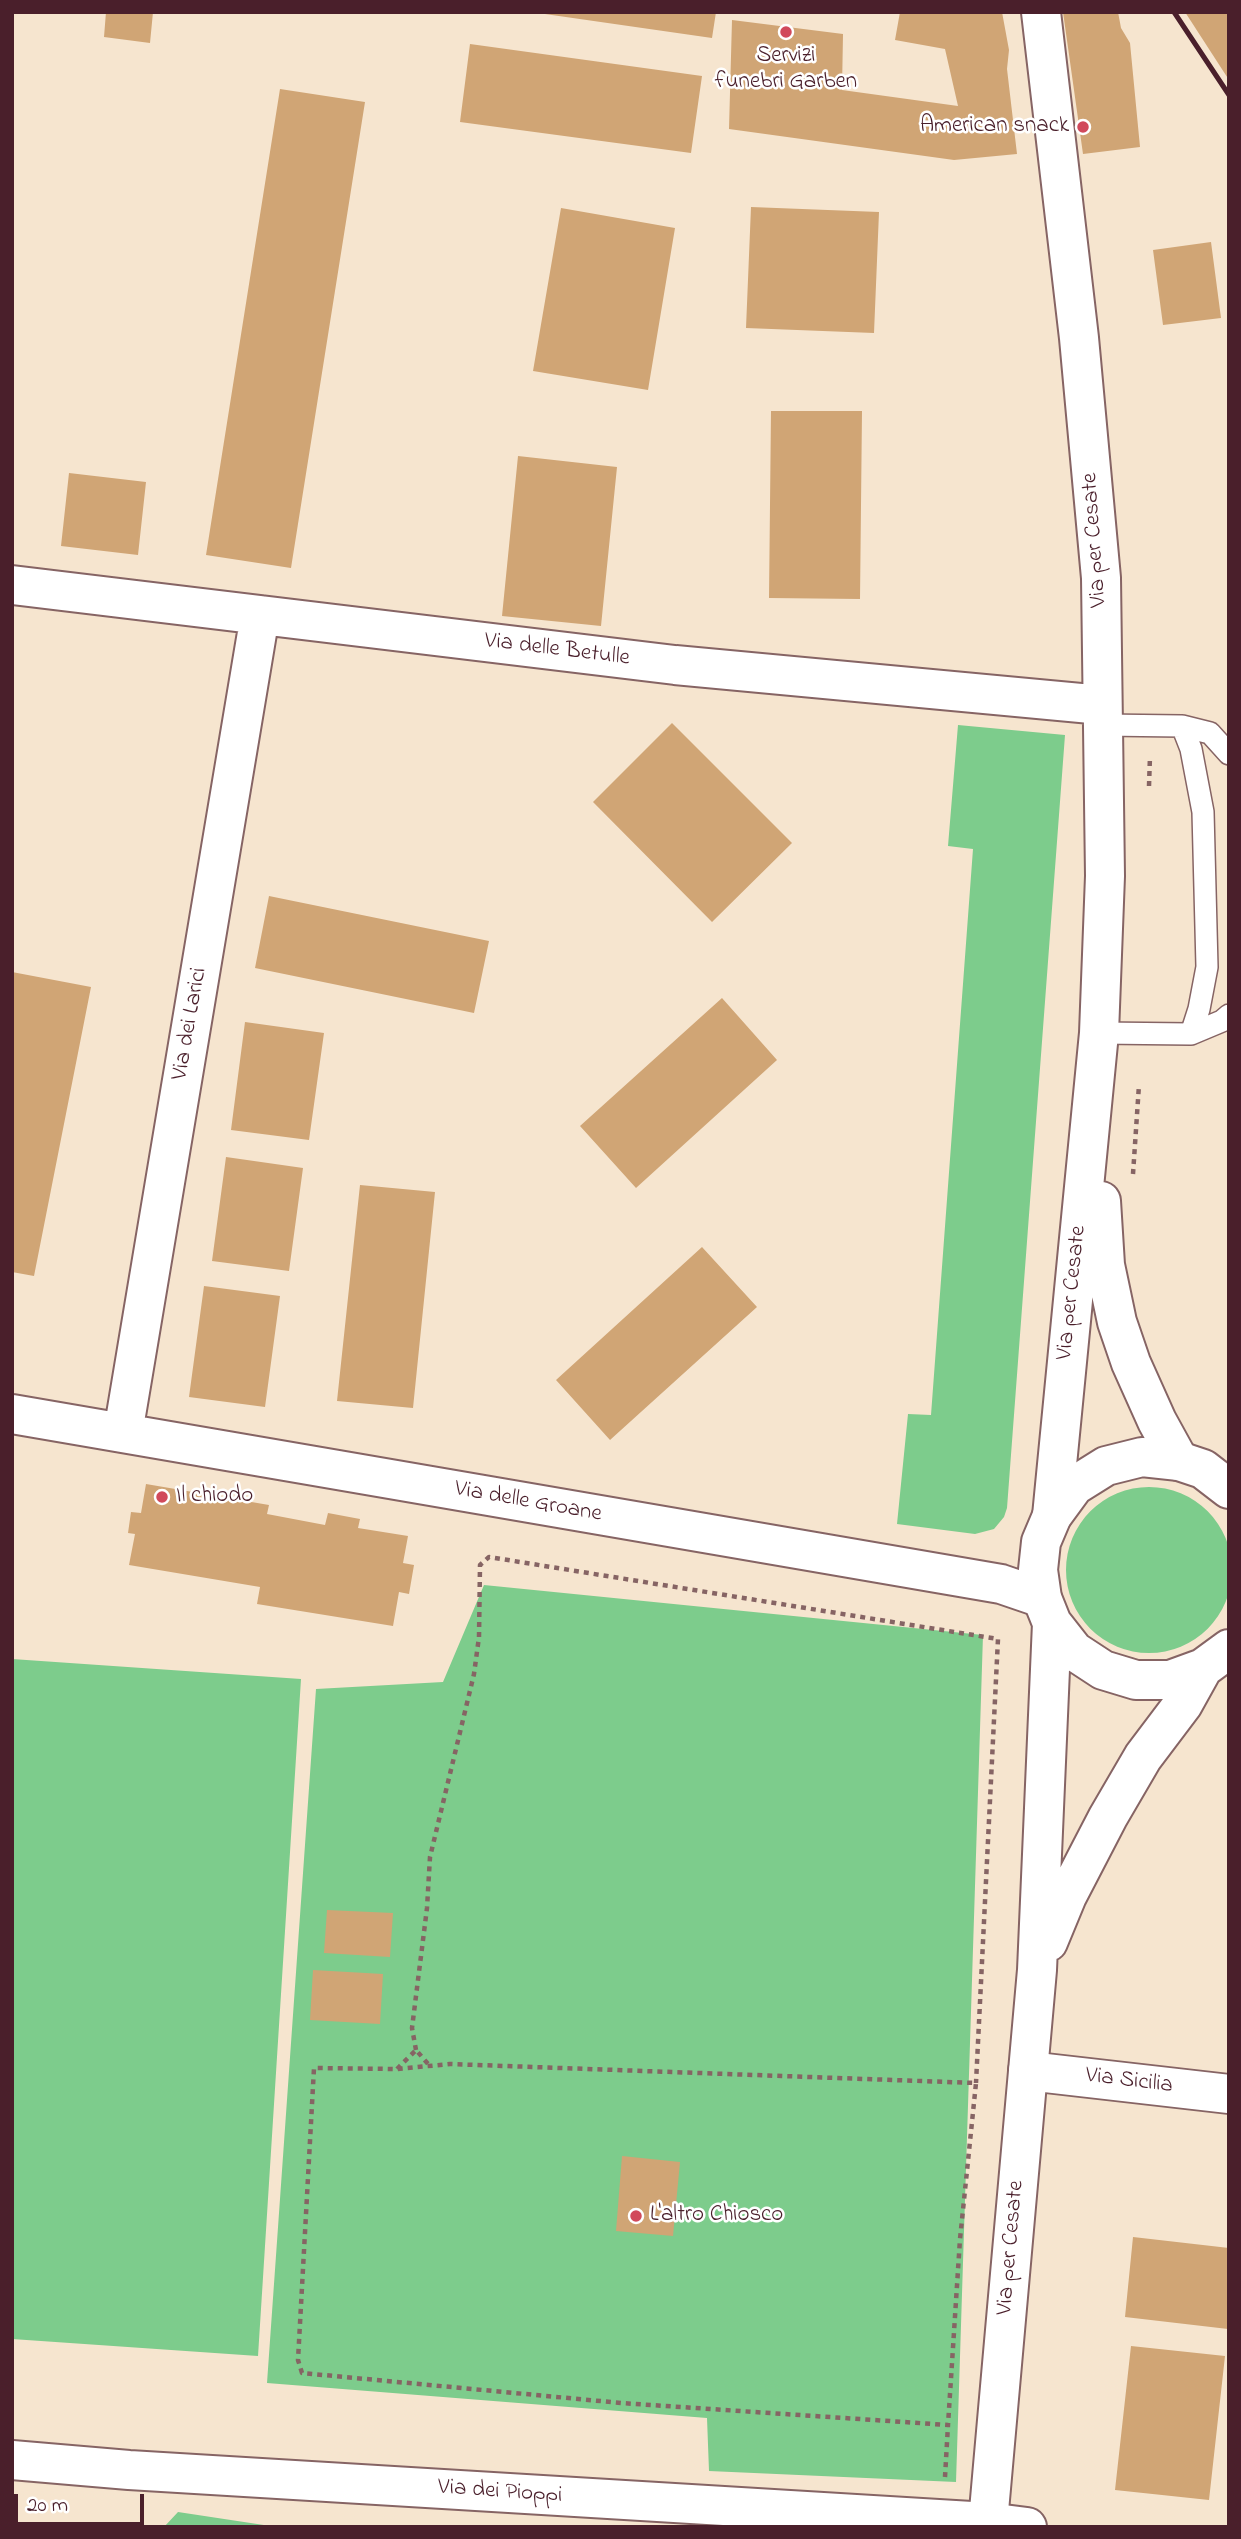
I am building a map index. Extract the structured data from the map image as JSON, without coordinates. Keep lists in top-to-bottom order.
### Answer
{
  "streets": {
    "street": [
      "Via per Cesate",
      "Via delle Betulle",
      "Via dei Larici",
      "Via delle Groane",
      "Via Sicilia",
      "Via dei Pioppi"
    ]
  },
  "crossings": [
    ["Via per Cesate", "Via delle Betulle"],
    ["Via per Cesate", "Via delle Groane"],
    ["Via per Cesate", "Via Sicilia"],
    ["Via per Cesate", "Via dei Pioppi"],
    ["Via delle Betulle", "Via dei Larici"],
    ["Via dei Larici", "Via delle Groane"]
  ],
  "places": [
    "Servizi funebri Garben",
    "American snack",
    "Il chiodo",
    "L'altro Chiosco"
  ],
  "scale_bar": "20 m"
}
